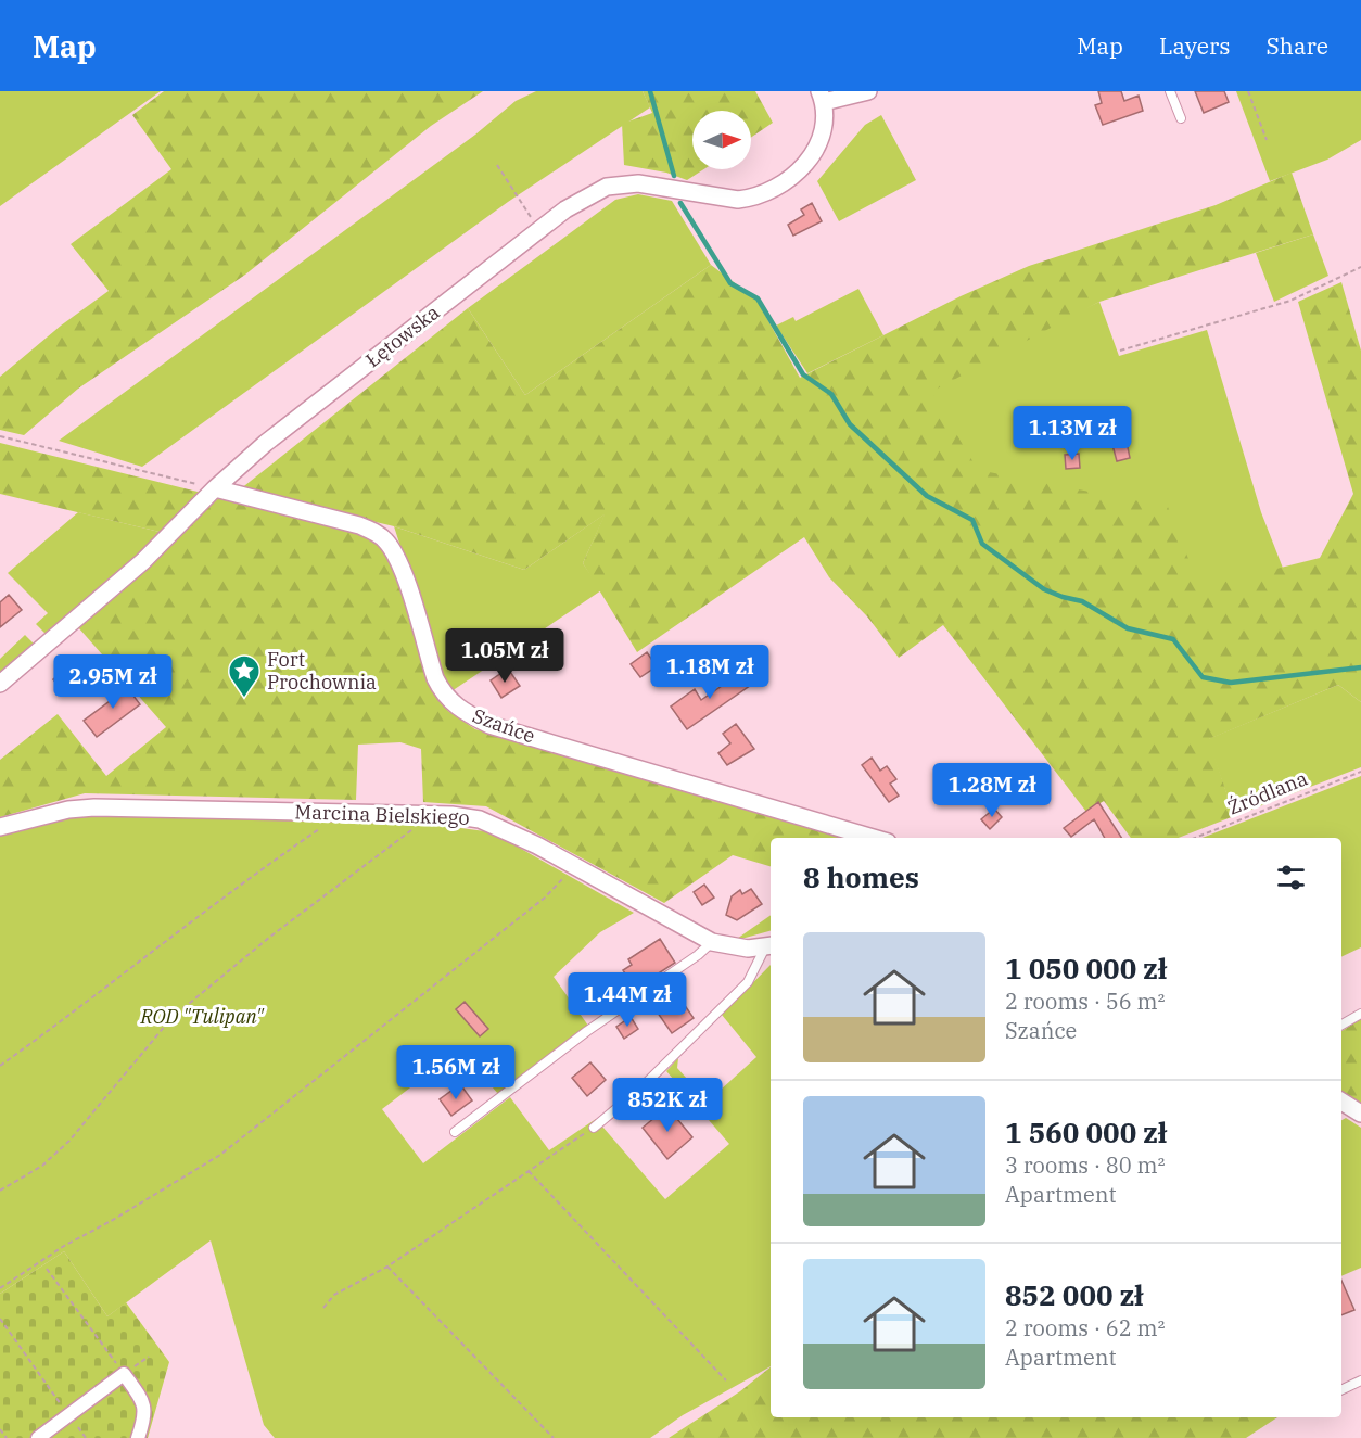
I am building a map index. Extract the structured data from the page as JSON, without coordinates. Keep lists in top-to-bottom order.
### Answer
{
  "streets": {
    "street": ["Łętowska", "Szańce", "Marcina Bielskiego"],
    "path": ["Źródlana"]
  },
  "crossings": [
    ["Łętowska", "Szańce"]
  ],
  "parks": ["ROD \"Tulipan\""],
  "places": {
    "place": ["Fort Prochownia"]
  },
  "north": "right",
  "page": {
    "header": "Map",
    "nav": ["Map", "Layers", "Share"],
    "price": [
      "1.13M zł",
      "1.05M zł",
      "1.18M zł",
      "2.95M zł",
      "1.28M zł",
      "1.44M zł",
      "1.56M zł",
      "852K zł"
    ],
    "heading": "8 homes",
    "list": [
      {
        "name": "1 050 000 zł",
        "note": "2 rooms · 56 m² · Szańce"
      },
      {
        "name": "1 560 000 zł",
        "note": "3 rooms · 80 m² · Apartment"
      },
      {
        "name": "852 000 zł",
        "note": "2 rooms · 62 m² · Apartment"
      }
    ]
  }
}
